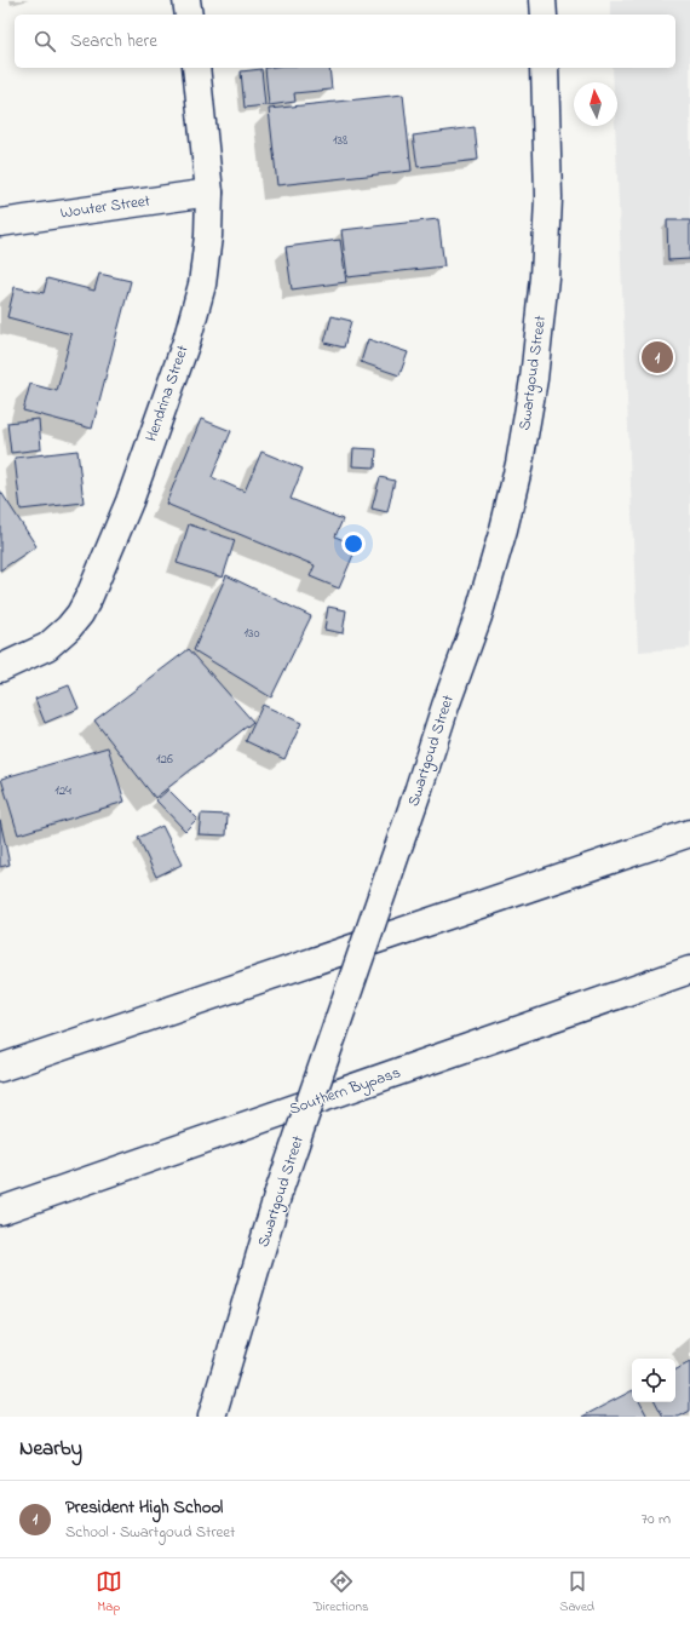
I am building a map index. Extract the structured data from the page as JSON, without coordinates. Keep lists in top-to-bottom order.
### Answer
{
  "streets": {
    "main road": [
      "Wouter Street",
      "Swartgoud Street",
      "Hendrina Street",
      "Southern Bypass"
    ]
  },
  "crossings": [
    ["Wouter Street", "Hendrina Street"]
  ],
  "house_numbers": [
    "138",
    "130",
    "126",
    "124"
  ],
  "north": "top",
  "page": {
    "search": "Search here",
    "pins": "1",
    "heading": "Nearby",
    "list": [
      {
        "mark": "1",
        "name": "President High School",
        "note": "School · Swartgoud Street",
        "value": "70 m"
      }
    ],
    "nav": ["Map", "Directions", "Saved"]
  }
}
